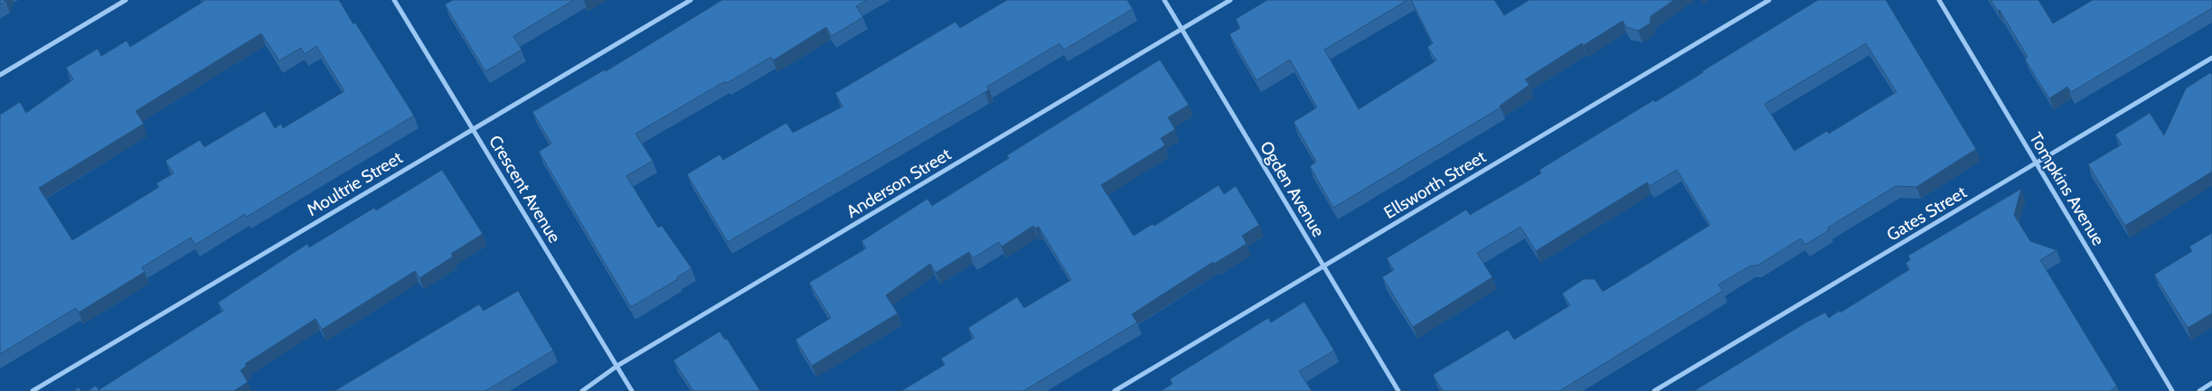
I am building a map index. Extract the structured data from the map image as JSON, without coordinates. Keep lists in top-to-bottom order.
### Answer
{
  "streets": {
    "street": [
      "Anderson Street",
      "Moultrie Street",
      "Ellsworth Street",
      "Crescent Avenue",
      "Ogden Avenue",
      "Tompkins Avenue",
      "Gates Street"
    ]
  },
  "crossings": [
    ["Anderson Street", "Crescent Avenue"],
    ["Anderson Street", "Ogden Avenue"],
    ["Moultrie Street", "Crescent Avenue"],
    ["Ellsworth Street", "Ogden Avenue"],
    ["Tompkins Avenue", "Gates Street"]
  ]
}
